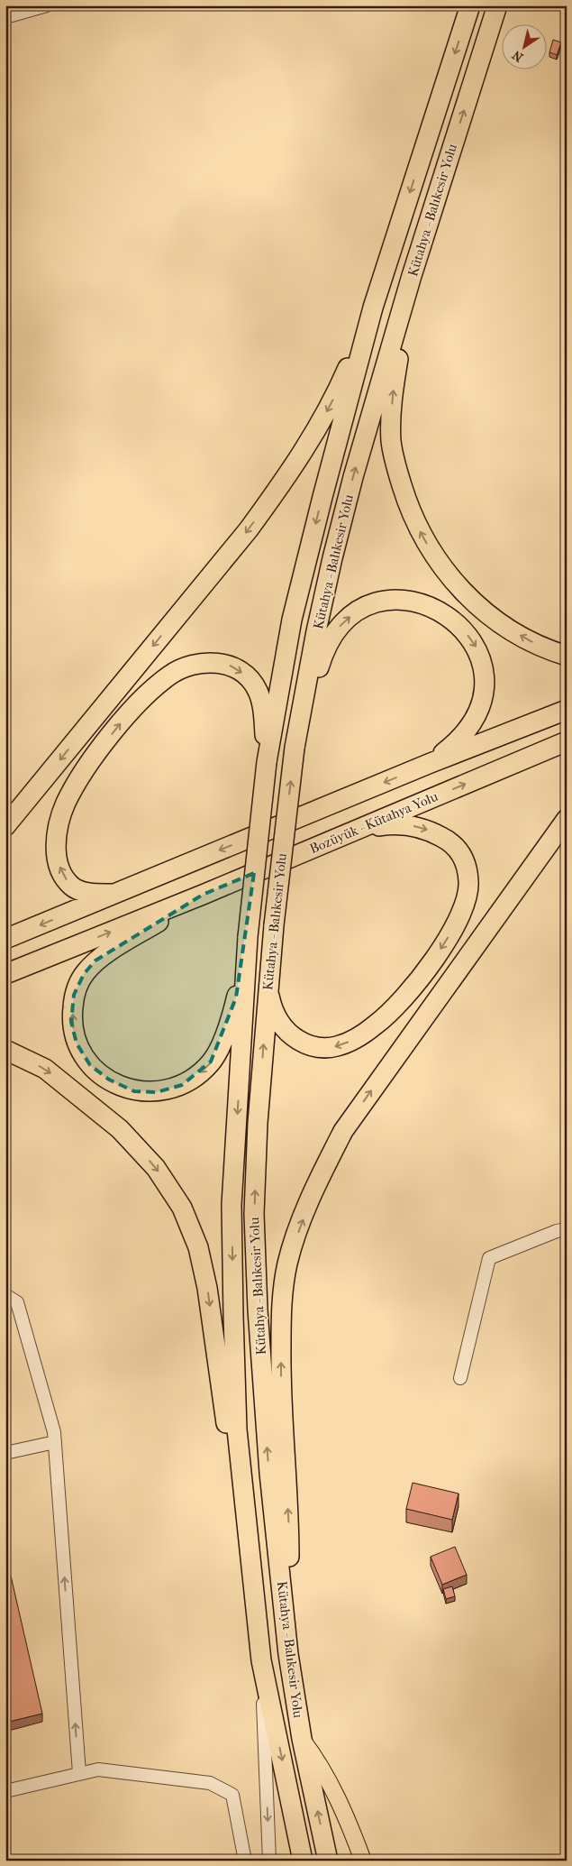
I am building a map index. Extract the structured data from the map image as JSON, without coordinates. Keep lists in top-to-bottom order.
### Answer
{
  "streets": {
    "highway": ["Kütahya - Balıkesir Yolu", "Bozüyük - Kütahya Yolu"]
  },
  "north": "bottom left"
}
